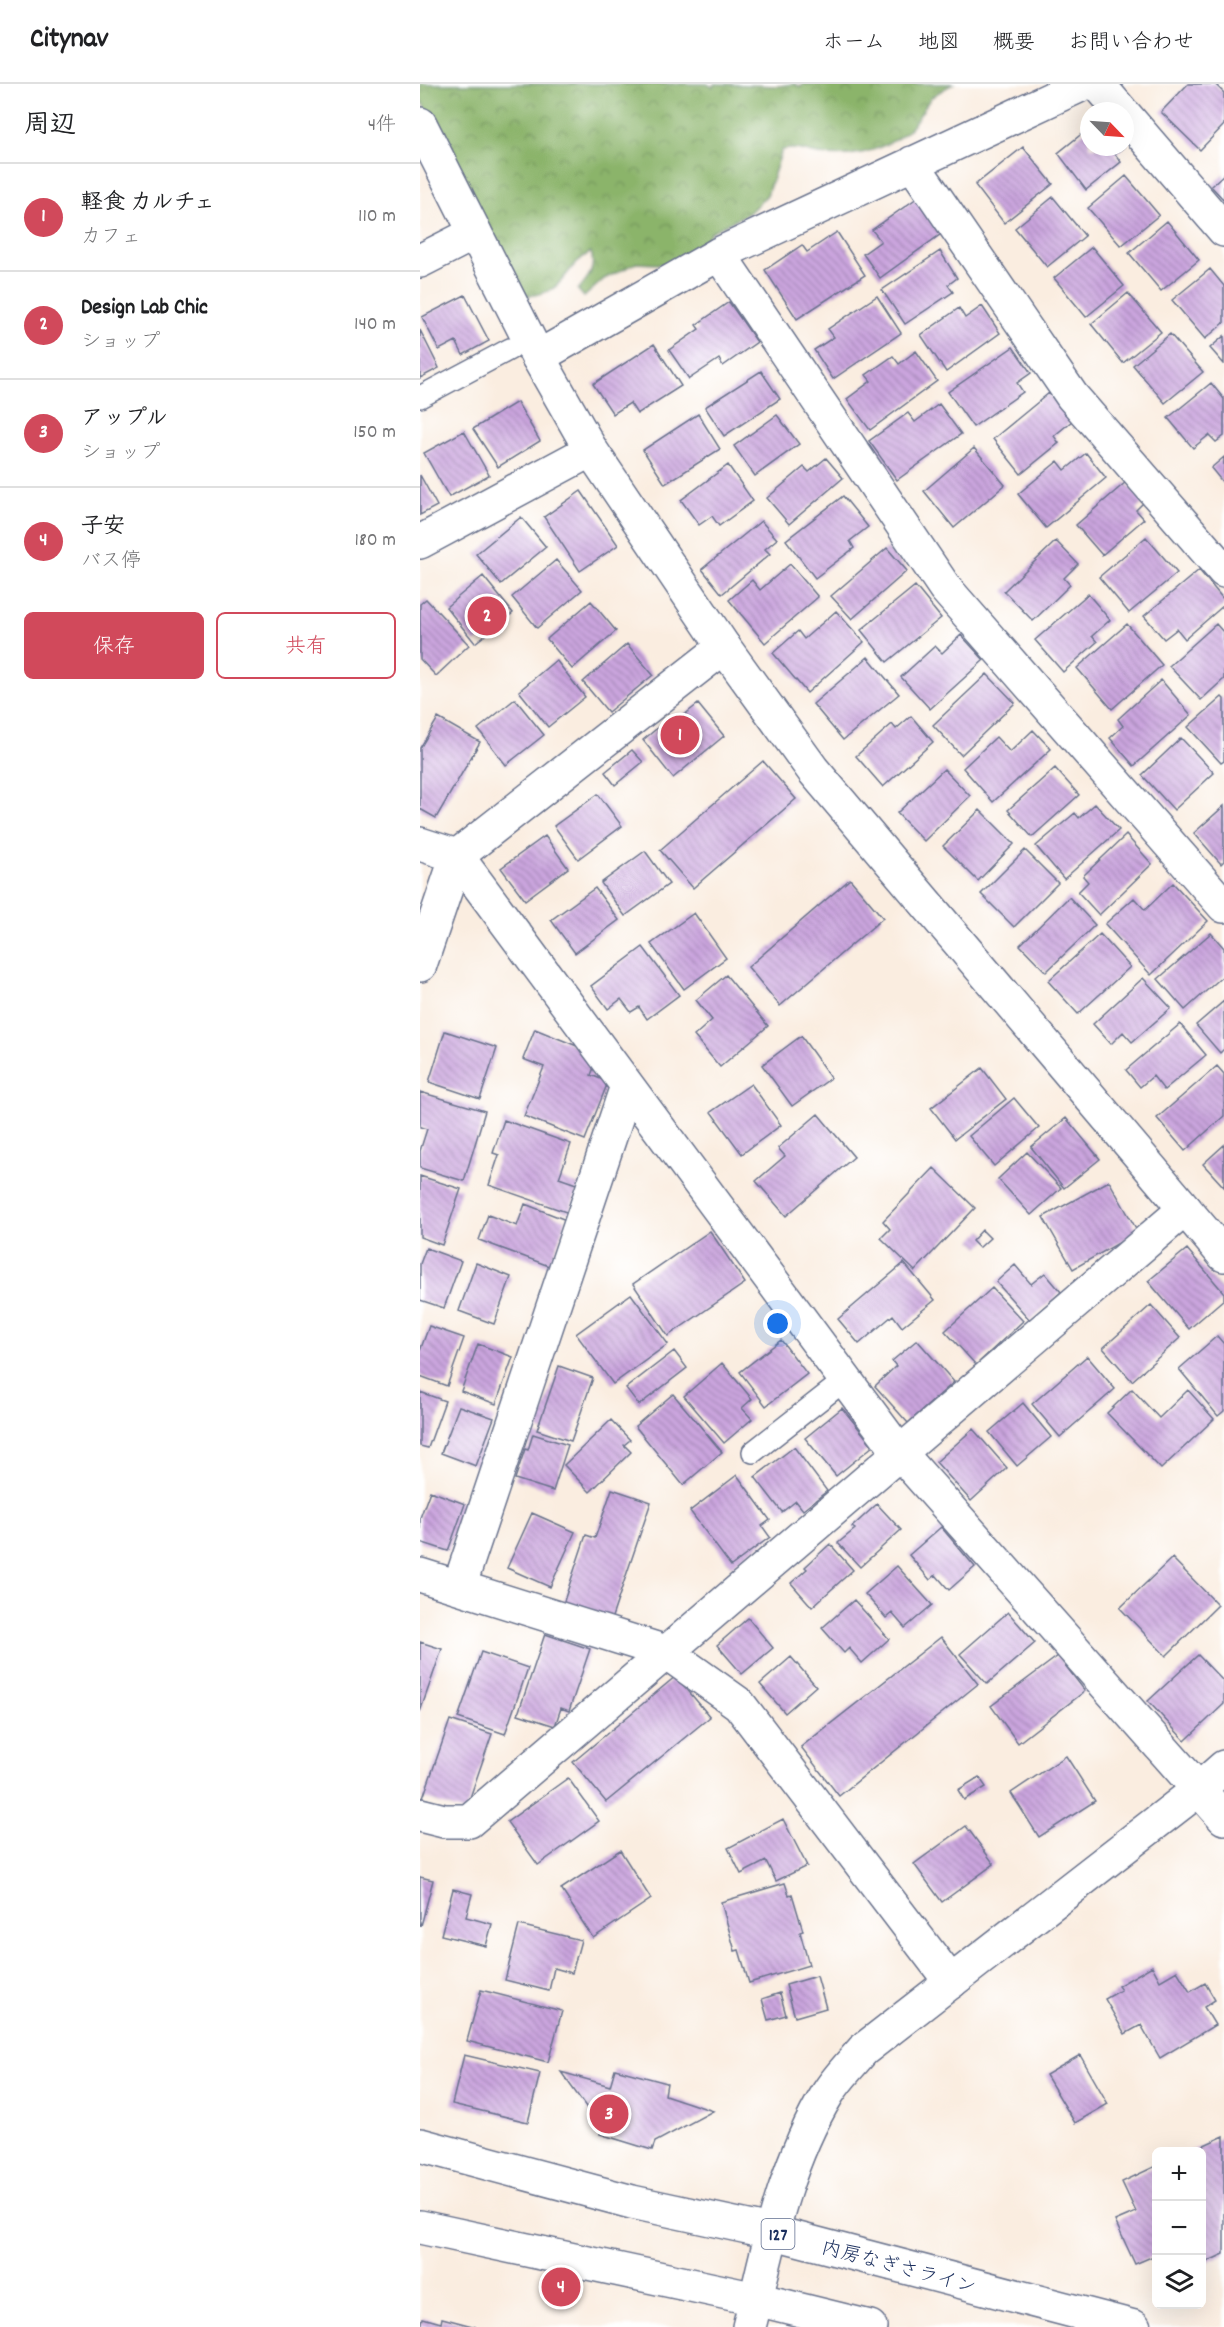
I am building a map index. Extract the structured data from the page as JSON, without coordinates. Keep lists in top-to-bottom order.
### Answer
{
  "streets": {
    "main road": ["127", "内房なぎさライン"]
  },
  "north": "bottom right",
  "page": {
    "header": "Citynav",
    "nav": [
      "ホーム",
      "地図",
      "概要",
      "お問い合わせ"
    ],
    "heading": ["周辺", "4件"],
    "list": [
      {
        "mark": "1",
        "name": "軽食 カルチェ",
        "note": "カフェ",
        "value": "110 m"
      },
      {
        "mark": "2",
        "name": "Design Lab Chic",
        "note": "ショップ",
        "value": "140 m"
      },
      {
        "mark": "3",
        "name": "アップル",
        "note": "ショップ",
        "value": "150 m"
      },
      {
        "mark": "4",
        "name": "子安",
        "note": "バス停",
        "value": "180 m"
      }
    ],
    "buttons": ["保存", "共有"],
    "pins": [
      "2",
      "1",
      "3",
      "4"
    ],
    "map_buttons": ["+", "−"]
  }
}
